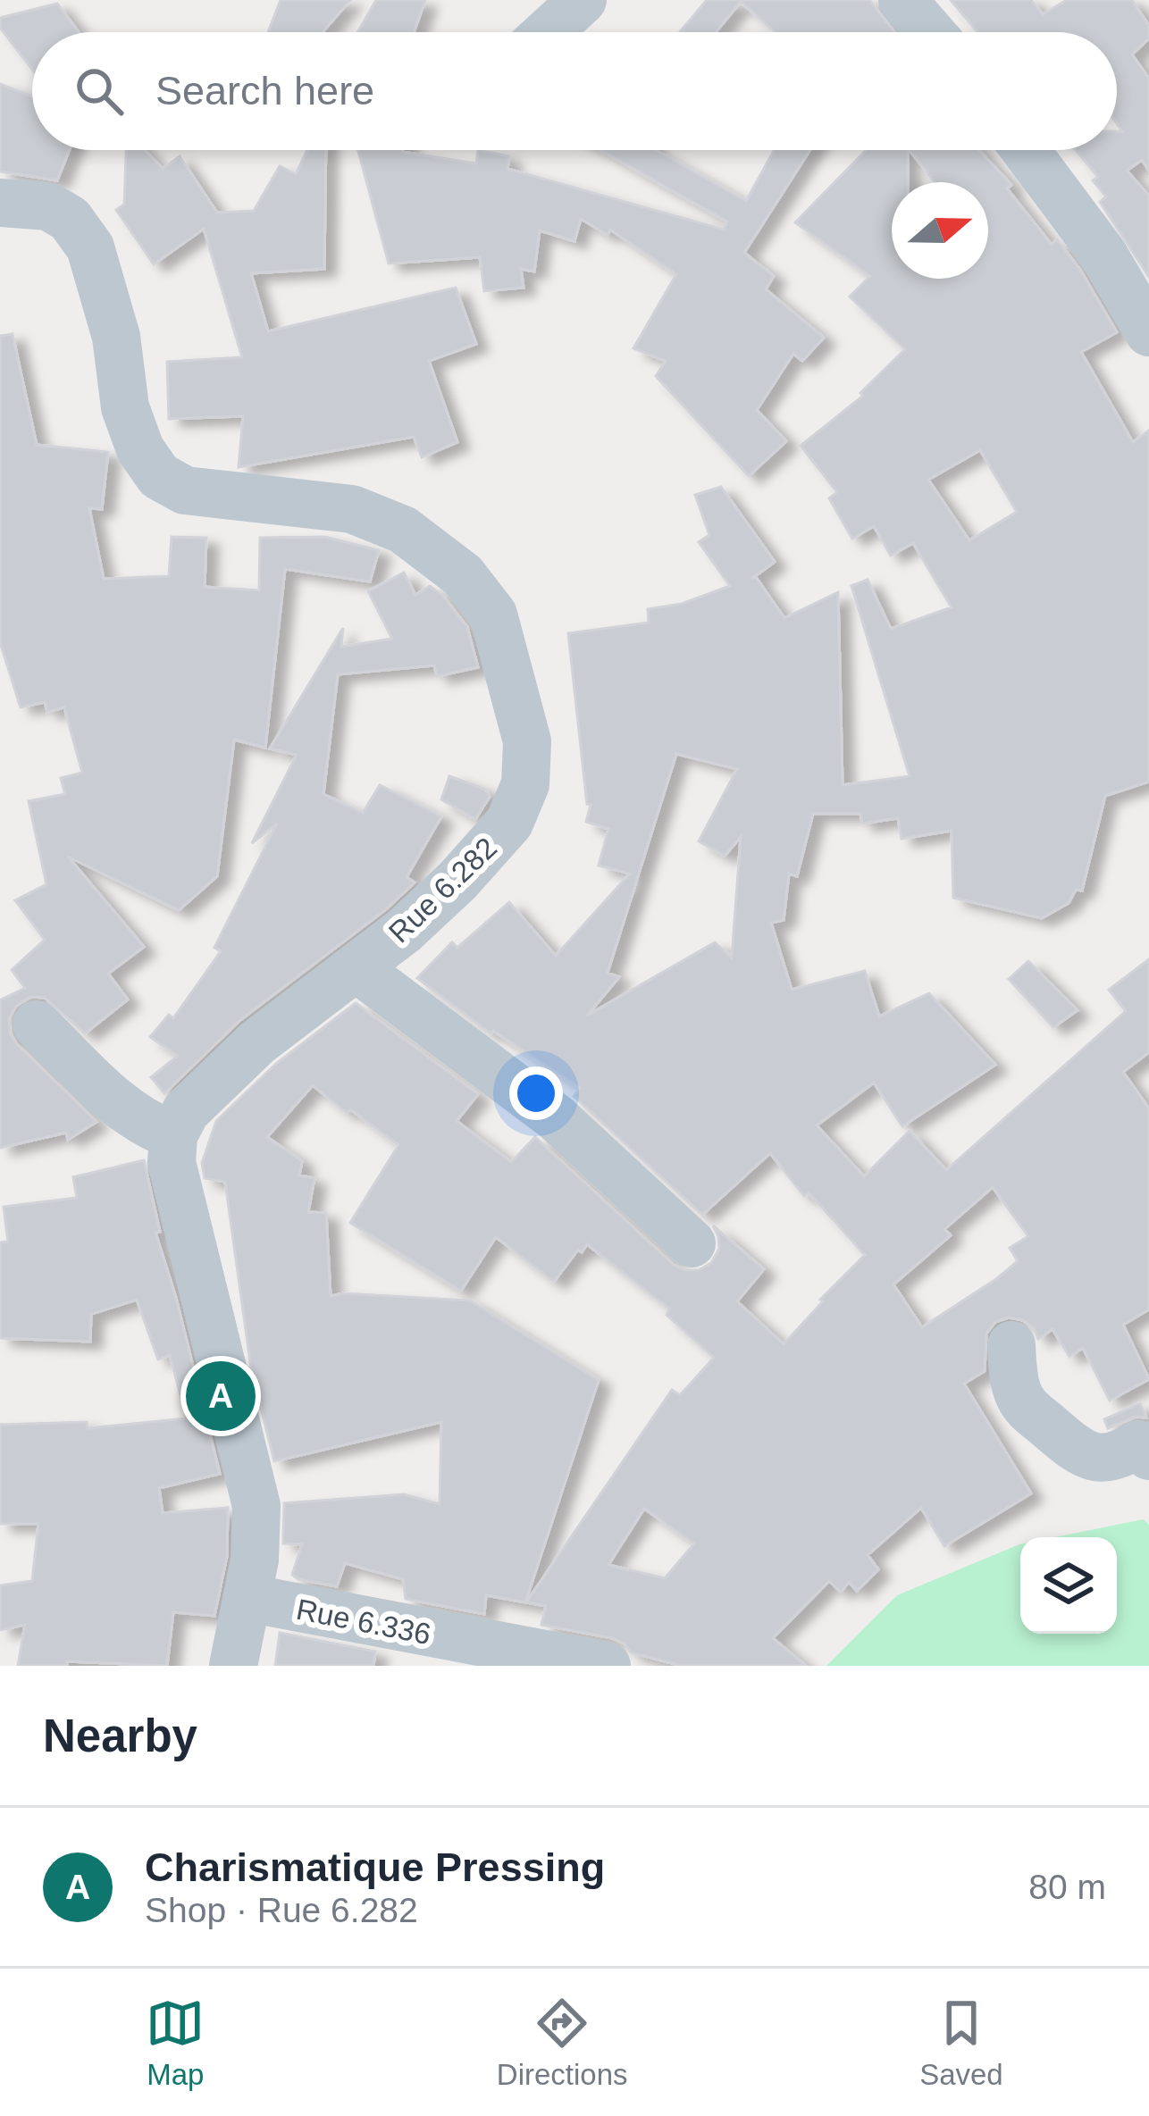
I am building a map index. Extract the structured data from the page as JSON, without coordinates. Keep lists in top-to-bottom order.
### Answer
{
  "streets": {
    "street": ["Rue 6.282", "Rue 6.336"]
  },
  "north": "right",
  "page": {
    "search": "Search here",
    "pins": "A",
    "heading": "Nearby",
    "list": [
      {
        "mark": "A",
        "name": "Charismatique Pressing",
        "note": "Shop · Rue 6.282",
        "value": "80 m"
      }
    ],
    "nav": ["Map", "Directions", "Saved"]
  }
}
